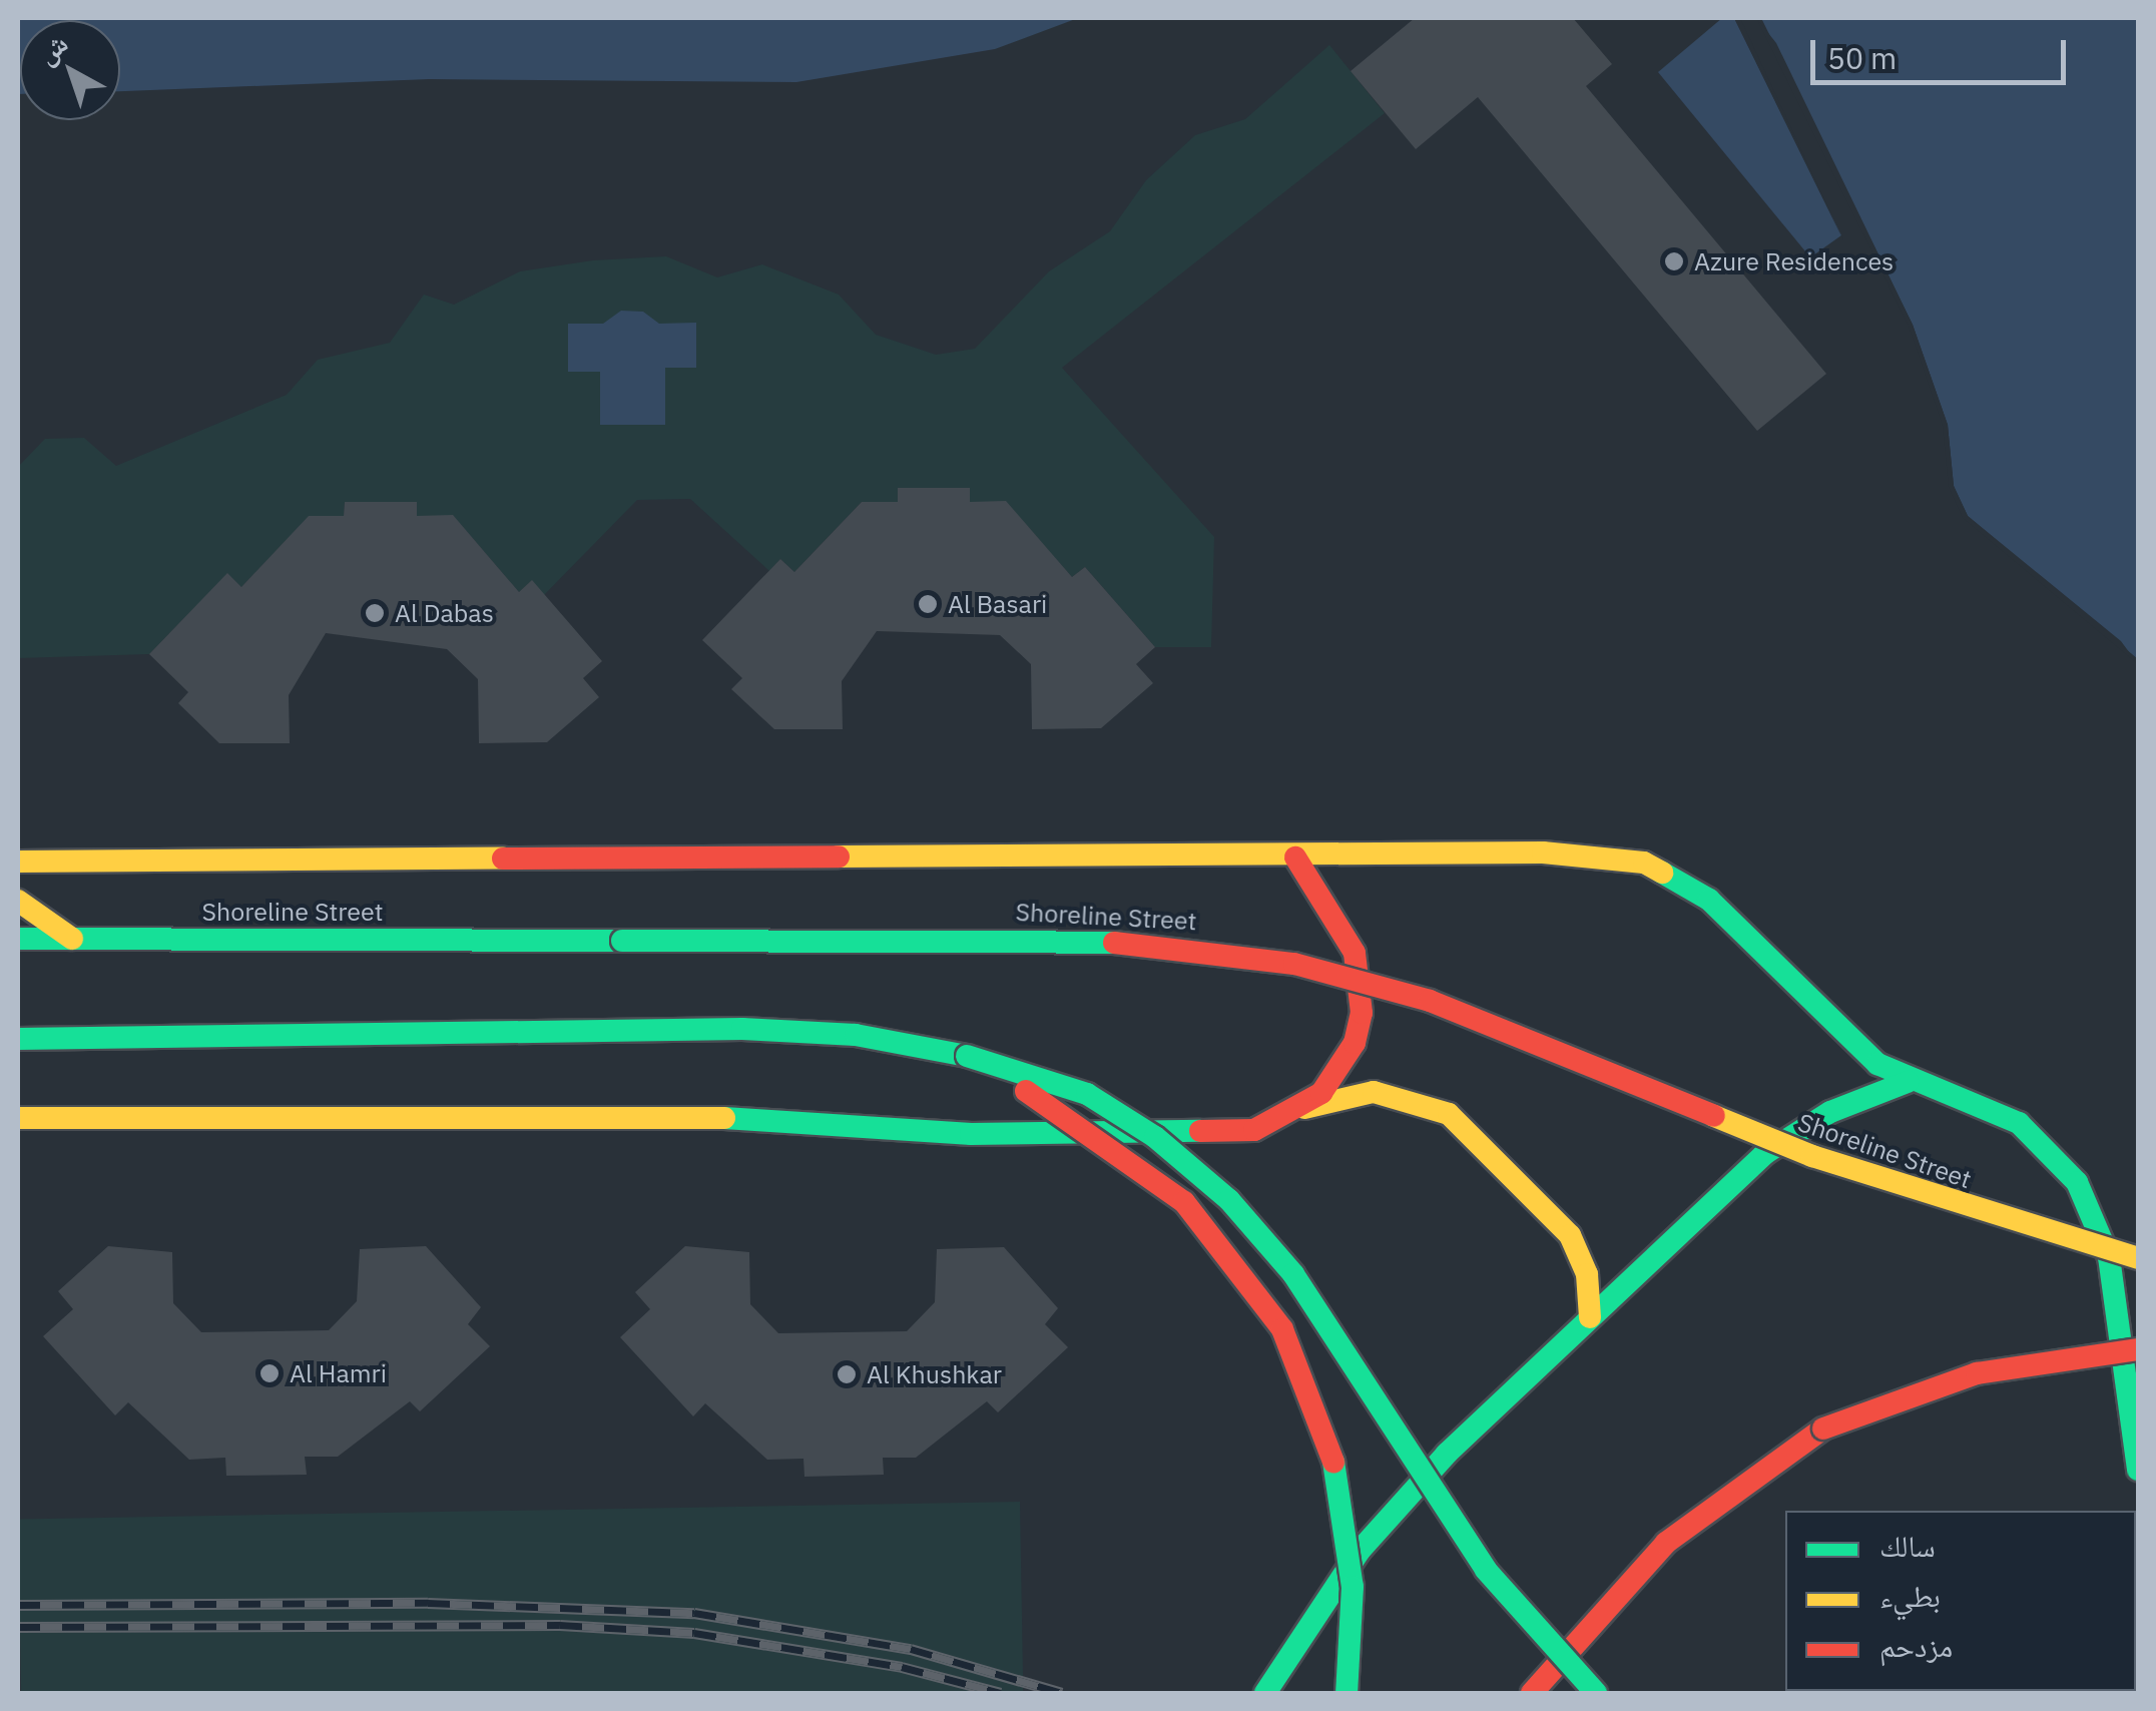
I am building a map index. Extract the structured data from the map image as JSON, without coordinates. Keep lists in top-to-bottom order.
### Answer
{
  "streets": {
    "main road": ["Shoreline Street"]
  },
  "places": [
    "Azure Residences",
    "Al Basari",
    "Al Dabas",
    "Al Hamri",
    "Al Khushkar"
  ],
  "legend": ["سالك", "بطيء", "مزدحم"],
  "scale_bar": "50 m",
  "north": "top left"
}
